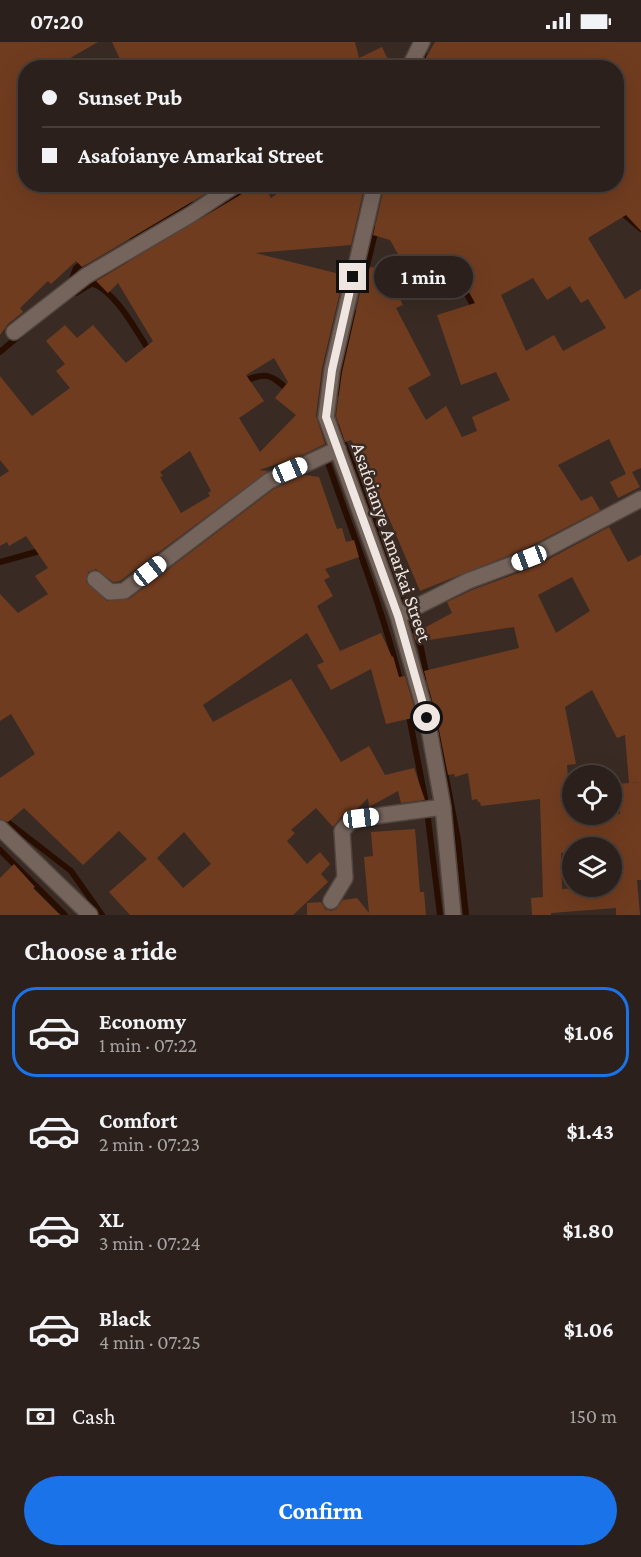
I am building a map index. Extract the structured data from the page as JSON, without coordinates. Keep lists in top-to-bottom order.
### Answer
{
  "streets": {
    "street": ["Asafoianye Amarkai Street"]
  },
  "page": {
    "status": "07:20",
    "banner": ["Sunset Pub", "Asafoianye Amarkai Street"],
    "bubble": "1 min",
    "heading": "Choose a ride",
    "list": [
      {
        "name": "Economy",
        "note": "1 min · 07:22",
        "value": "$1.06"
      },
      {
        "name": "Comfort",
        "note": "2 min · 07:23",
        "value": "$1.43"
      },
      {
        "name": "XL",
        "note": "3 min · 07:24",
        "value": "$1.80"
      },
      {
        "name": "Black",
        "note": "4 min · 07:25",
        "value": "$1.06"
      }
    ],
    "pay": ["Cash", "150 m"],
    "buttons": "Confirm"
  }
}
